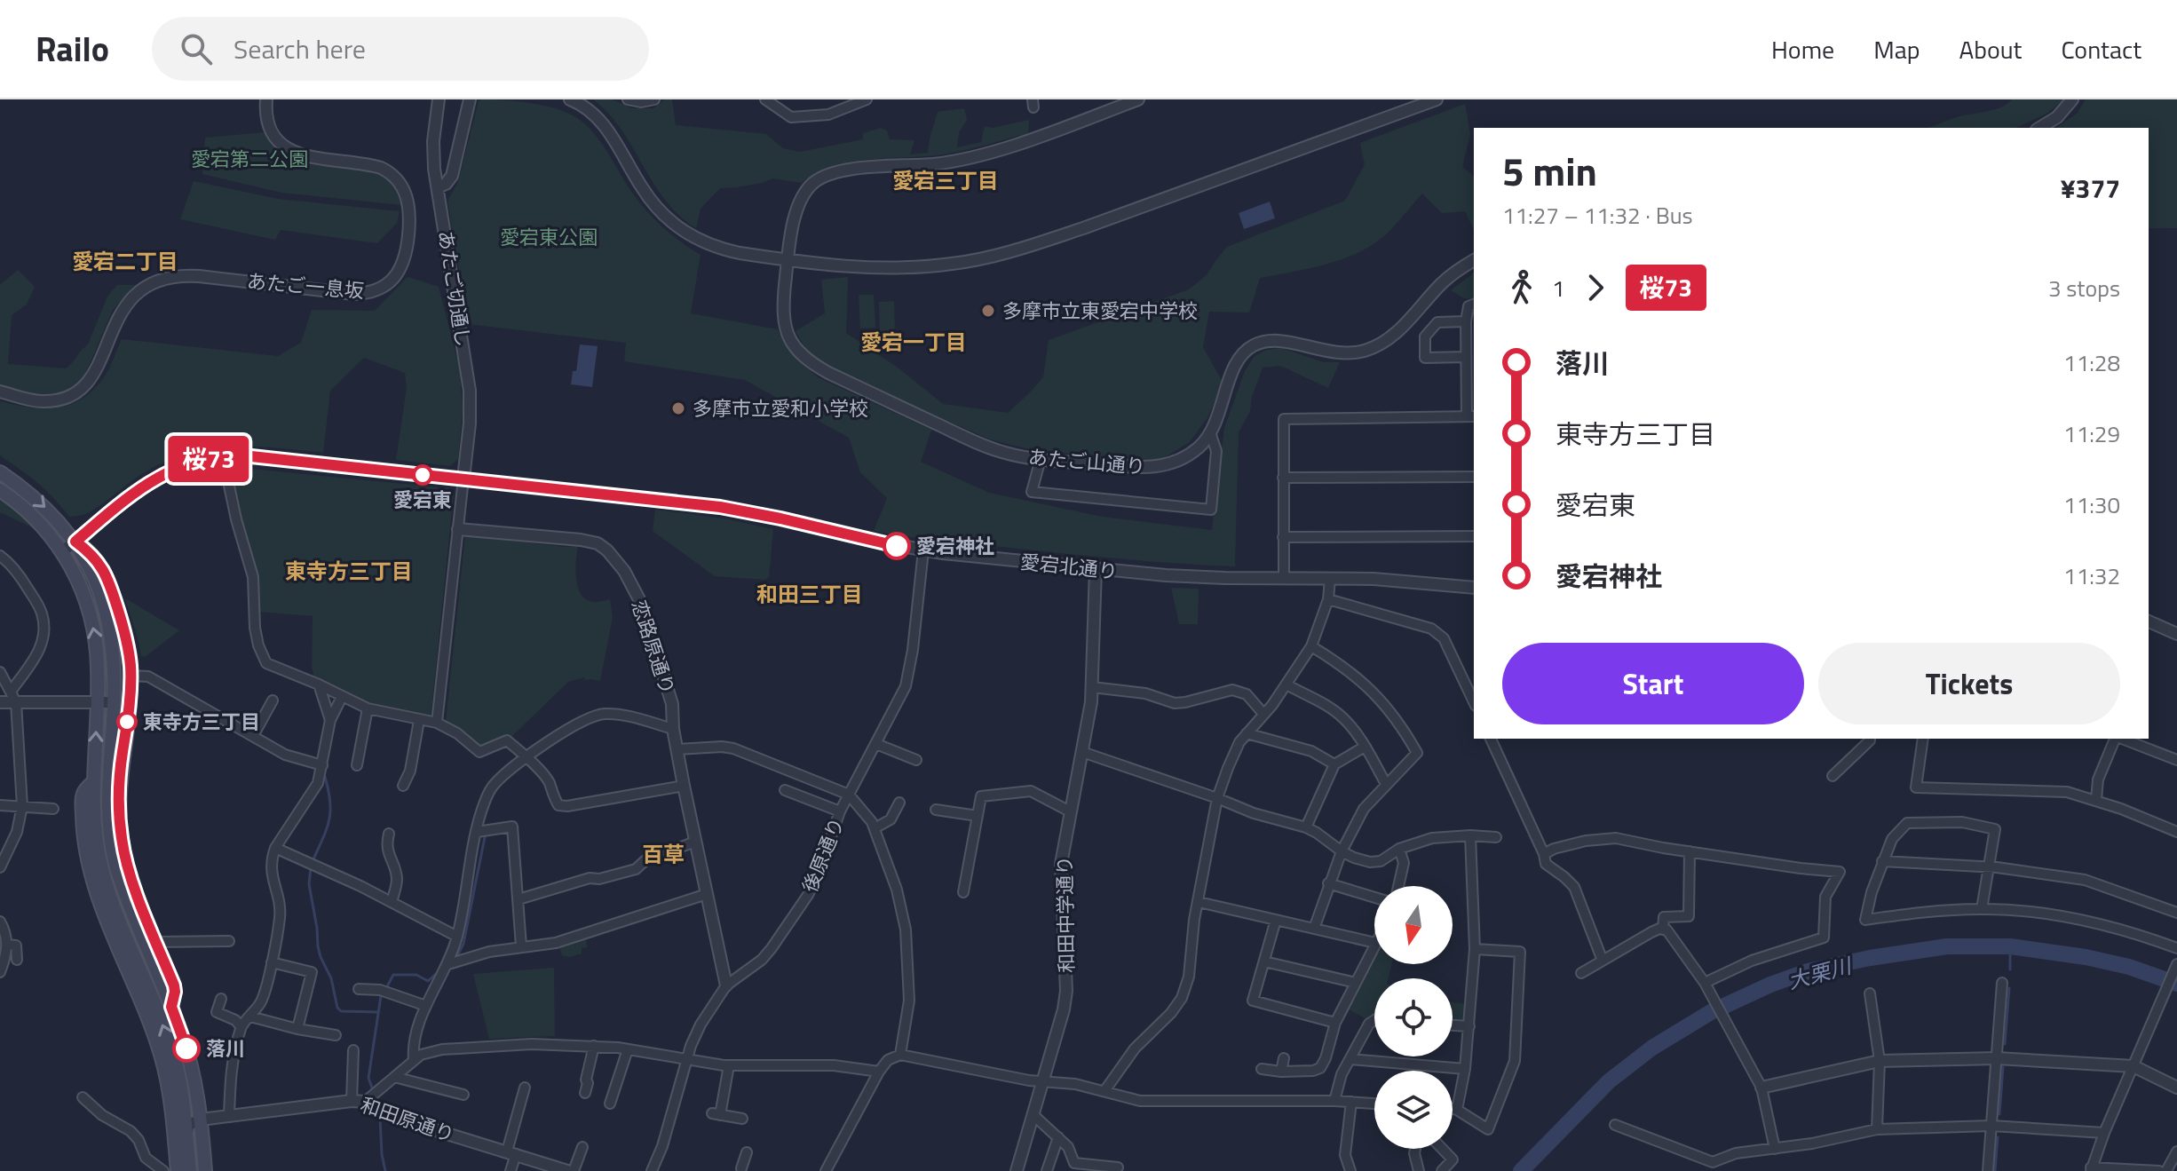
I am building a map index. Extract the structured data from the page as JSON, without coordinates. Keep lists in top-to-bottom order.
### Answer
{
  "streets": {
    "street": [
      "あたご一息坂",
      "あたご切通し",
      "あたご山通り",
      "愛宕北通り",
      "恋路原通り",
      "後原通り",
      "和田中学通り",
      "和田原通り"
    ]
  },
  "crossings": [
    ["あたご切通し", "愛宕北通り"],
    ["愛宕北通り", "後原通り"],
    ["愛宕北通り", "和田中学通り"],
    ["恋路原通り", "後原通り"]
  ],
  "districts": [
    "愛宕三丁目",
    "愛宕二丁目",
    "愛宕一丁目",
    "東寺方三丁目",
    "和田三丁目",
    "百草"
  ],
  "water": ["大栗川"],
  "parks": ["愛宕第二公園", "愛宕東公園"],
  "places": [
    "多摩市立東愛宕中学校",
    "多摩市立愛和小学校",
    "愛宕東",
    "愛宕神社",
    "東寺方三丁目",
    "落川"
  ],
  "lines": ["bus line 桜73"],
  "north": "bottom",
  "page": {
    "header": "Railo",
    "search": "Search here",
    "nav": [
      "Home",
      "Map",
      "About",
      "Contact"
    ],
    "on_map": "桜73",
    "heading": ["5 min", "11:27 – 11:32 · Bus", "¥377"],
    "legs": ["1", "桜73", "3 stops"],
    "list": [
      {
        "name": "落川",
        "value": "11:28"
      },
      {
        "name": "東寺方三丁目",
        "value": "11:29"
      },
      {
        "name": "愛宕東",
        "value": "11:30"
      },
      {
        "name": "愛宕神社",
        "value": "11:32"
      }
    ],
    "buttons": ["Start", "Tickets"]
  }
}
